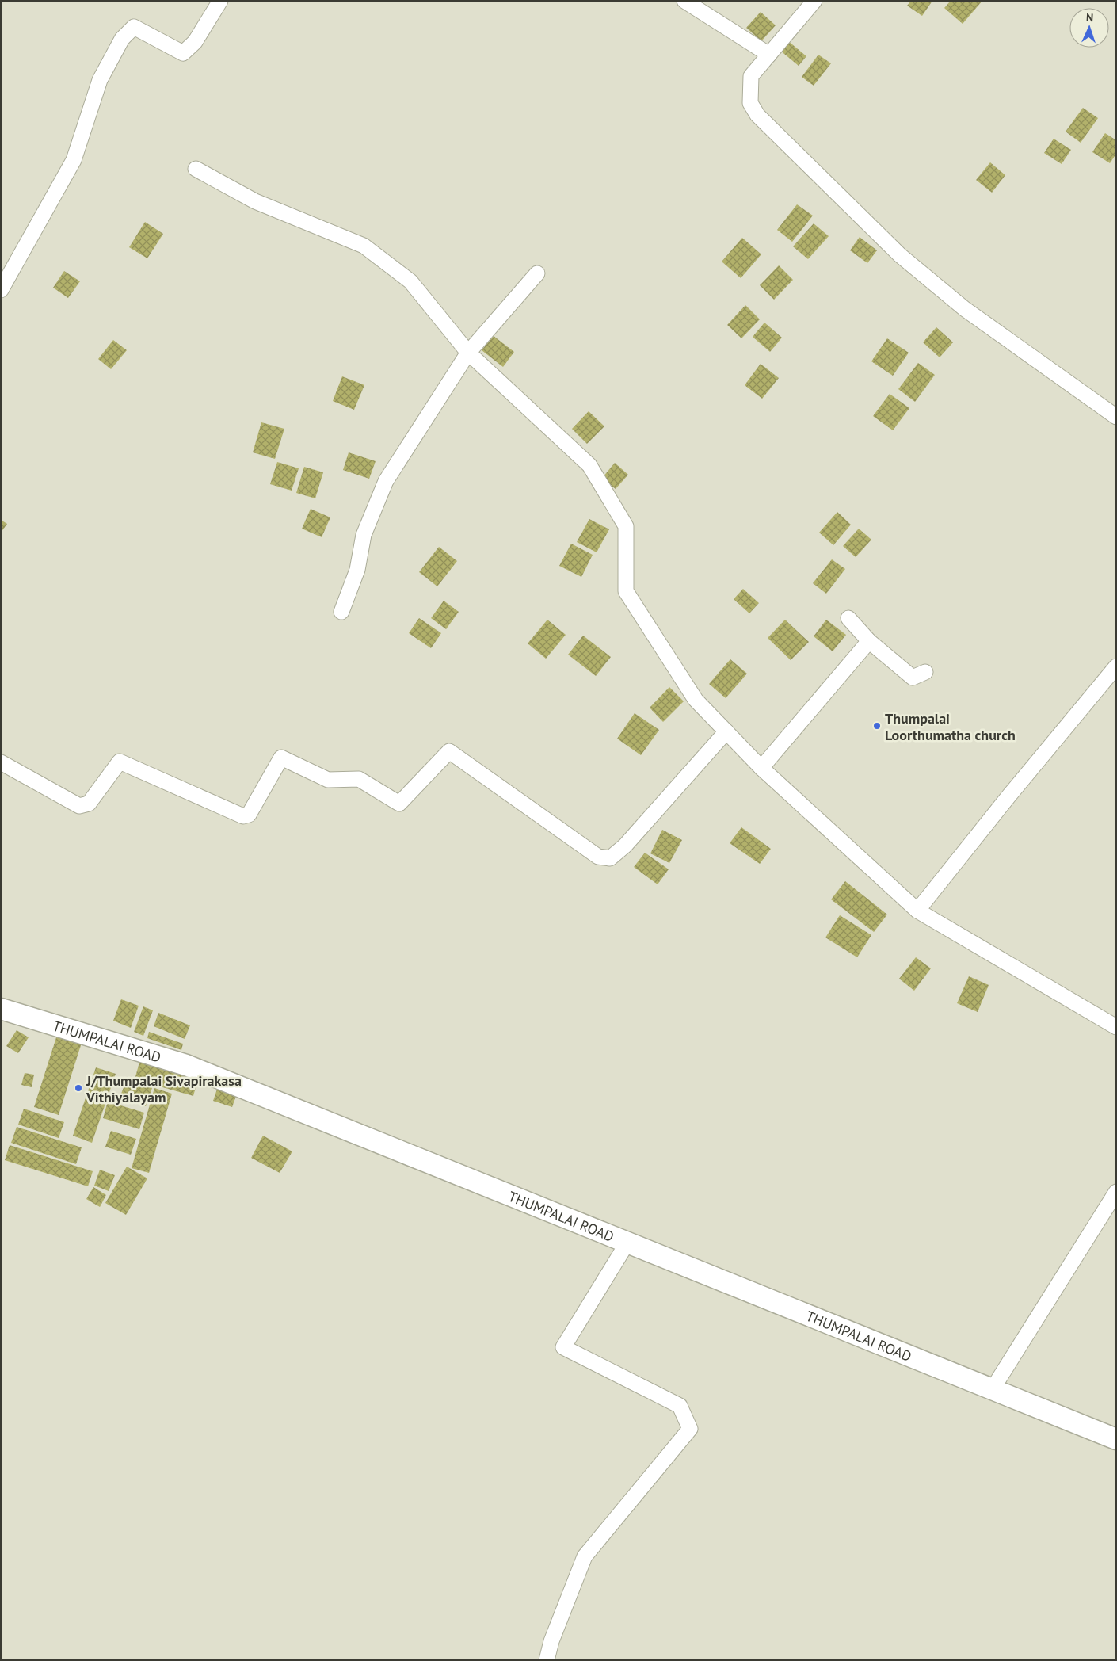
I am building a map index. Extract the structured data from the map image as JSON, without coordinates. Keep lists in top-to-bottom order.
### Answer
{
  "streets": {
    "street": ["THUMPALAI ROAD"]
  },
  "places": ["Thumpalai Loorthumatha church", "J/Thumpalai Sivapirakasa Vithiyalayam"],
  "north": "top"
}
